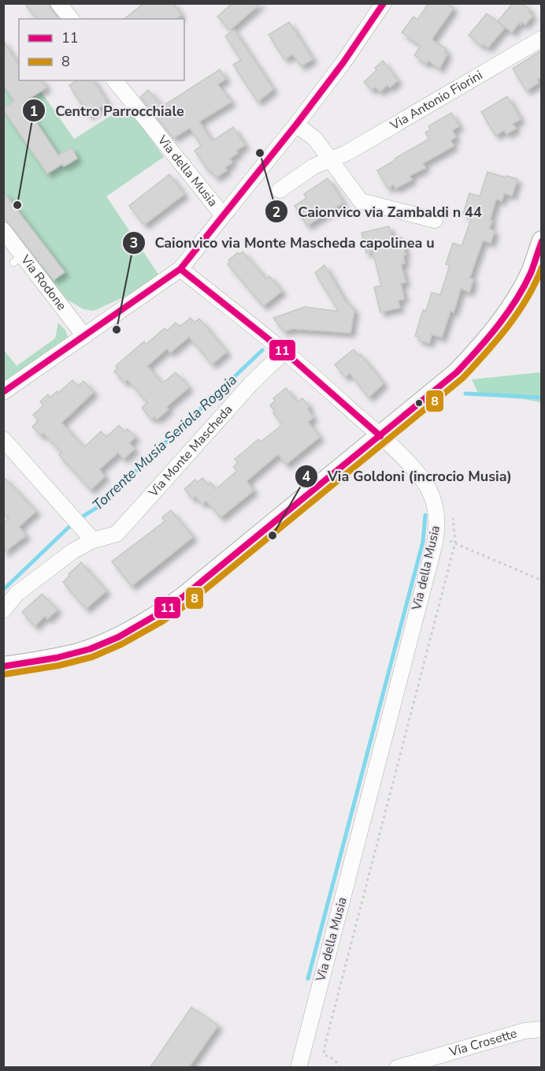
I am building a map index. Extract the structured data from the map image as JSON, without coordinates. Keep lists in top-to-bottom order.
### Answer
{
  "streets": {
    "street": [
      "Via Antonio Fiorini",
      "Via della Musia",
      "Via Rodone",
      "Via Monte Mascheda",
      "Via Crosette"
    ]
  },
  "crossings": [
    ["Via della Musia", "Via Monte Mascheda"]
  ],
  "water": ["Torrente Musia Seriola Roggia"],
  "places": [
    "Caionvico via Zambaldi n 44",
    "Centro Parrocchiale",
    "Caionvico via Monte Mascheda capolinea u",
    "Via Goldoni (incrocio Musia)"
  ],
  "lines": ["transit line 11", "transit line 8"],
  "legend": ["11", "8"]
}
